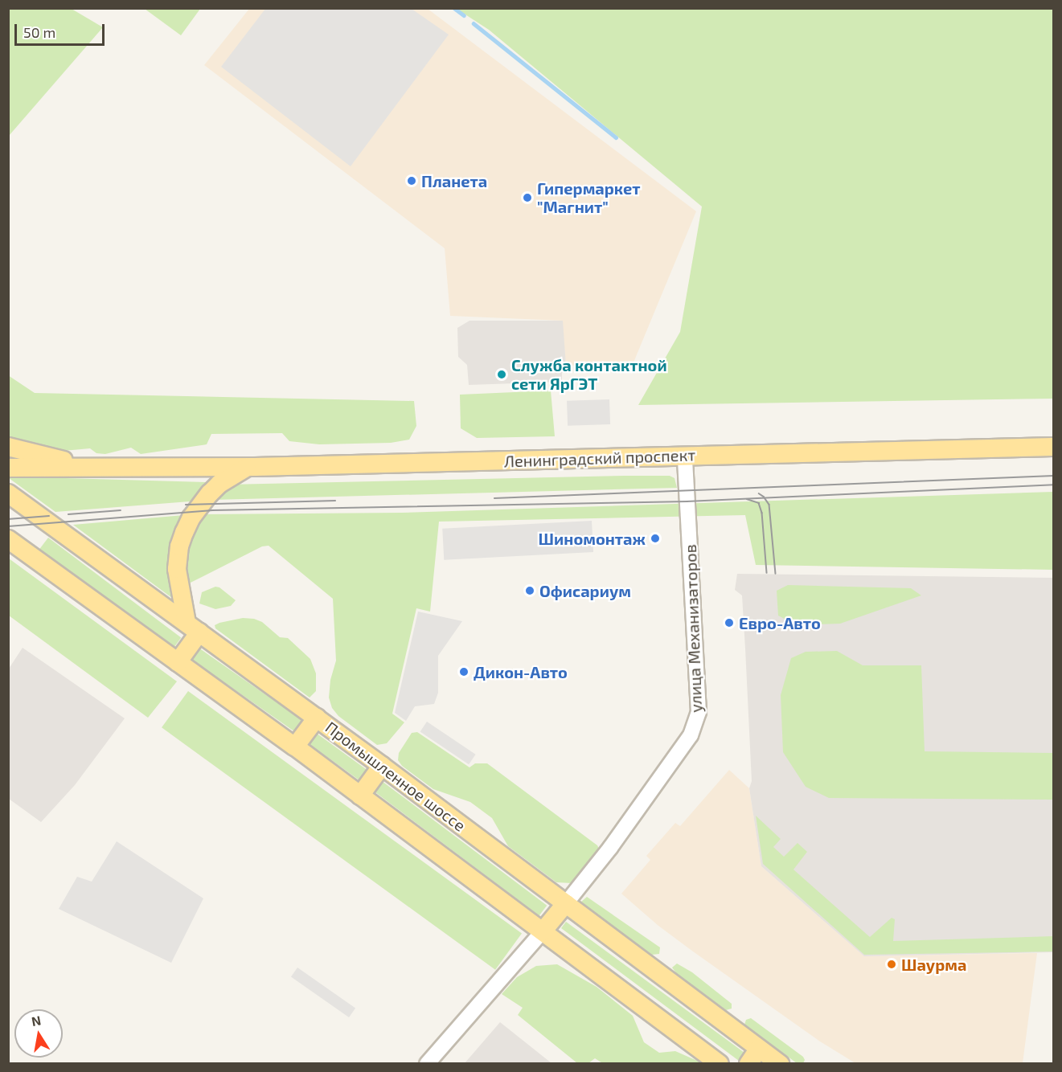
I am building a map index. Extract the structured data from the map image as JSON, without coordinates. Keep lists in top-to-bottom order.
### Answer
{
  "streets": {
    "main road": ["Ленинградский проспект", "Промышленное шоссе"],
    "street": ["улица Механизаторов"]
  },
  "crossings": [
    ["Ленинградский проспект", "улица Механизаторов"],
    ["улица Механизаторов", "Промышленное шоссе"]
  ],
  "places": [
    "Планета",
    "Гипермаркет \"Магнит\"",
    "Служба контактной сети ЯрГЭТ",
    "Шиномонтаж",
    "Офисариум",
    "Евро-Авто",
    "Дикон-Авто",
    "Шаурма"
  ],
  "scale_bar": "50 m",
  "north": "top"
}
